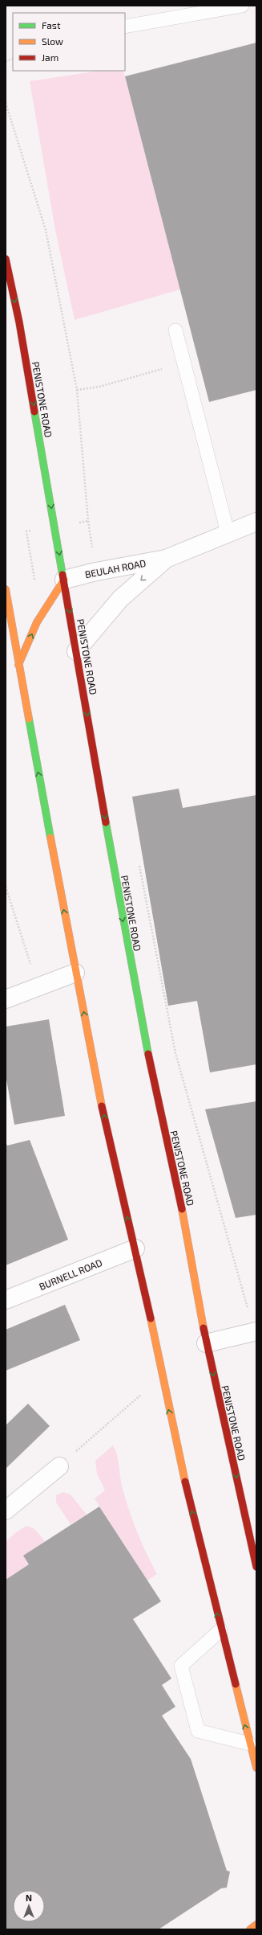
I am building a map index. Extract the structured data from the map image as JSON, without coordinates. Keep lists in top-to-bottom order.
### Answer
{
  "streets": {
    "main road": ["PENISTONE ROAD"],
    "street": ["BEULAH ROAD", "BURNELL ROAD"]
  },
  "crossings": [
    ["PENISTONE ROAD", "BEULAH ROAD"]
  ],
  "one_way": ["BEULAH ROAD"],
  "legend": ["Fast", "Slow", "Jam"],
  "north": "top"
}
